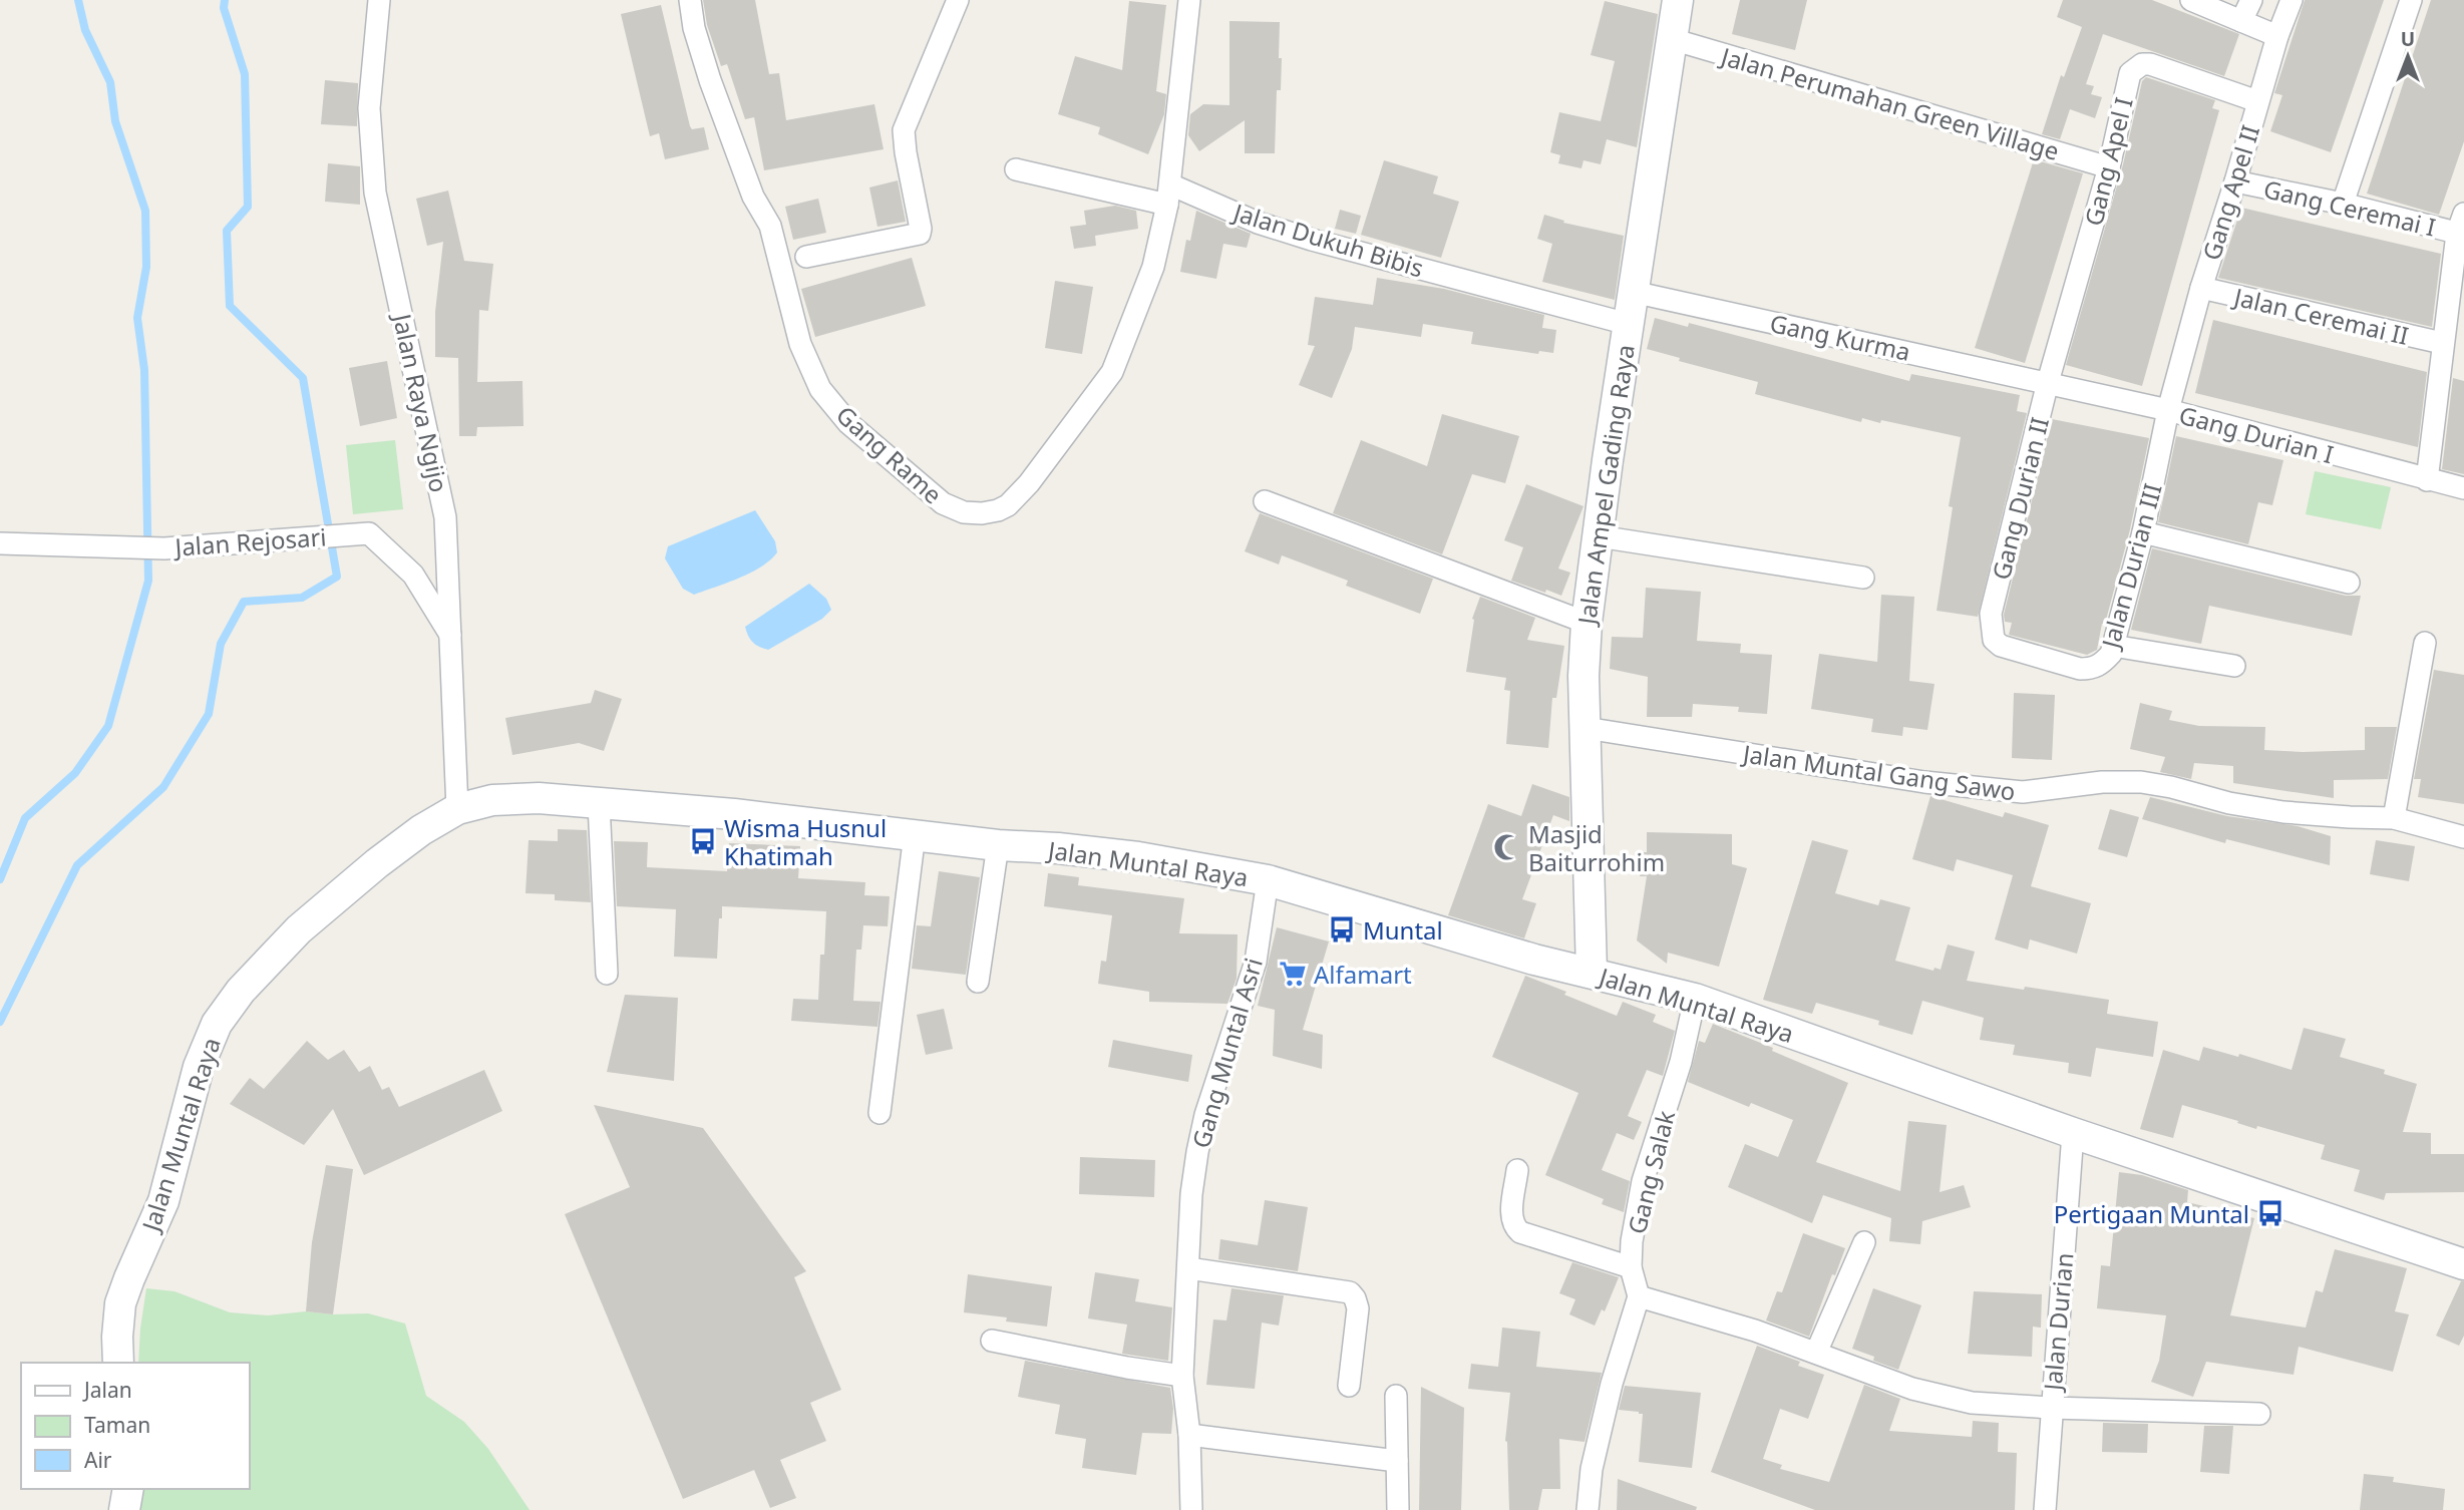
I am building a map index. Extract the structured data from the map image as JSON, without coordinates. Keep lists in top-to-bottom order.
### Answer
{
  "streets": {
    "main road": ["Jalan Ampel Gading Raya", "Jalan Muntal Raya"],
    "street": [
      "Jalan Perumahan Green Village",
      "Gang Apel I",
      "Gang Apel II",
      "Gang Ceremai I",
      "Jalan Dukuh Bibis",
      "Jalan Ceremai II",
      "Gang Kurma",
      "Jalan Raya Ngijo",
      "Gang Durian I",
      "Gang Rame",
      "Gang Durian II",
      "Jalan Rejosari",
      "Jalan Durian III",
      "Jalan Muntal Gang Sawo",
      "Gang Muntal Asri",
      "Gang Salak",
      "Jalan Durian"
    ]
  },
  "crossings": [
    ["Jalan Perumahan Green Village", "Gang Apel I"],
    ["Jalan Perumahan Green Village", "Jalan Ampel Gading Raya"],
    ["Gang Apel I", "Gang Apel II"],
    ["Gang Apel I", "Gang Kurma"],
    ["Gang Apel I", "Gang Durian I"],
    ["Gang Apel I", "Gang Durian II"],
    ["Gang Apel II", "Gang Ceremai I"],
    ["Gang Apel II", "Jalan Ceremai II"],
    ["Gang Apel II", "Gang Durian I"],
    ["Gang Apel II", "Jalan Durian III"],
    ["Jalan Dukuh Bibis", "Gang Rame"],
    ["Jalan Dukuh Bibis", "Jalan Ampel Gading Raya"],
    ["Gang Kurma", "Gang Durian I"],
    ["Gang Kurma", "Jalan Ampel Gading Raya"],
    ["Gang Kurma", "Gang Durian II"],
    ["Jalan Raya Ngijo", "Jalan Rejosari"],
    ["Jalan Raya Ngijo", "Jalan Muntal Raya"],
    ["Gang Durian I", "Gang Durian II"],
    ["Gang Durian I", "Jalan Durian III"],
    ["Jalan Ampel Gading Raya", "Jalan Muntal Gang Sawo"],
    ["Jalan Ampel Gading Raya", "Jalan Muntal Raya"],
    ["Gang Durian II", "Jalan Durian III"],
    ["Jalan Muntal Raya", "Gang Muntal Asri"],
    ["Jalan Muntal Raya", "Gang Salak"],
    ["Jalan Muntal Raya", "Jalan Durian"]
  ],
  "places": {
    "bus stop": ["Wisma Husnul Khatimah", "Muntal", "Pertigaan Muntal"],
    "mosque": ["Masjid Baiturrohim"],
    "supermarket": ["Alfamart"]
  },
  "legend": ["Jalan", "Taman", "Air"],
  "north": "top"
}
